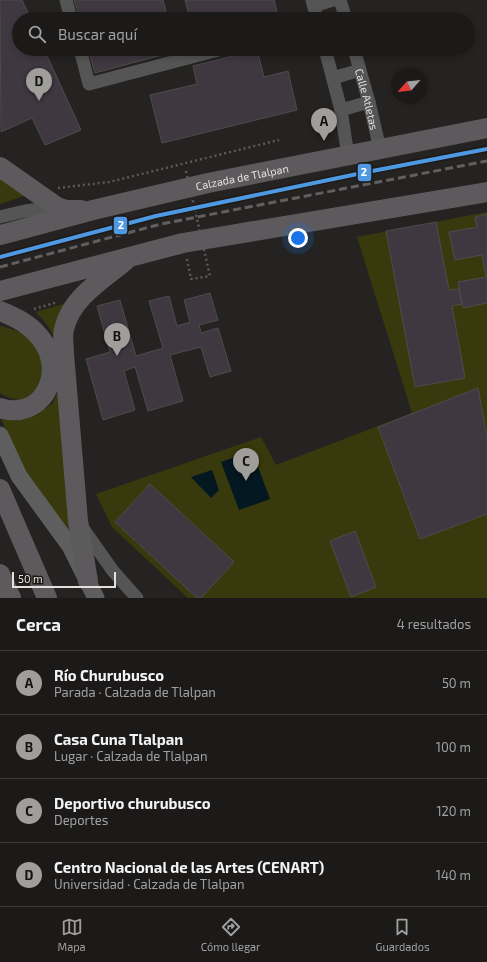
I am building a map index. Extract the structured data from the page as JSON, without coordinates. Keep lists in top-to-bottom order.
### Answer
{
  "streets": {
    "highway": ["Calzada de Tlalpan"],
    "street": ["Calle Atletas"]
  },
  "crossings": [
    ["Calle Atletas", "Calzada de Tlalpan"]
  ],
  "lines": ["transit line 2"],
  "scale_bar": "50 m",
  "north": "bottom left",
  "page": {
    "search": "Buscar aquí",
    "pins": [
      "D",
      "A",
      "B",
      "C"
    ],
    "scale": "50 m",
    "heading": ["Cerca", "4 resultados"],
    "list": [
      {
        "mark": "A",
        "name": "Río Churubusco",
        "note": "Parada · Calzada de Tlalpan",
        "value": "50 m"
      },
      {
        "mark": "B",
        "name": "Casa Cuna Tlalpan",
        "note": "Lugar · Calzada de Tlalpan",
        "value": "100 m"
      },
      {
        "mark": "C",
        "name": "Deportivo churubusco",
        "note": "Deportes",
        "value": "120 m"
      },
      {
        "mark": "D",
        "name": "Centro Nacional de las Artes (CENART)",
        "note": "Universidad · Calzada de Tlalpan",
        "value": "140 m"
      }
    ],
    "nav": ["Mapa", "Cómo llegar", "Guardados"]
  }
}
